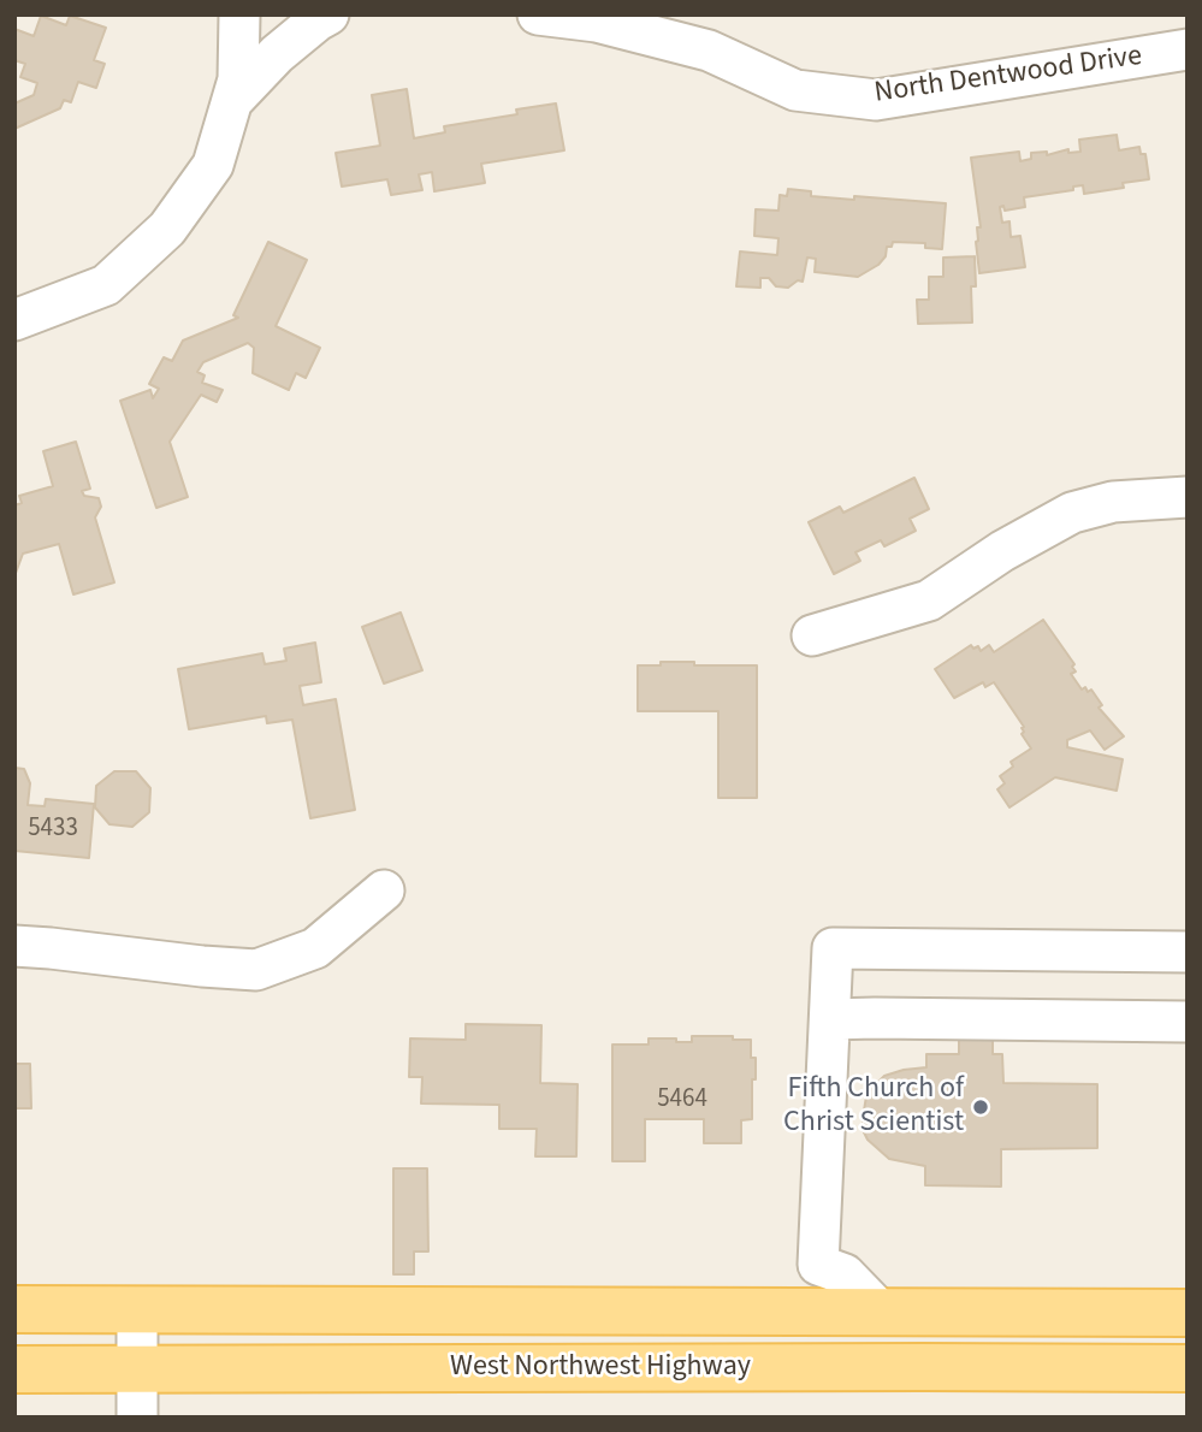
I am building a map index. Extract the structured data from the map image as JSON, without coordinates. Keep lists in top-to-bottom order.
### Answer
{
  "streets": {
    "main road": ["West Northwest Highway"],
    "street": ["North Dentwood Drive"]
  },
  "places": ["Fifth Church of Christ Scientist"],
  "house_numbers": ["5433", "5464"]
}
